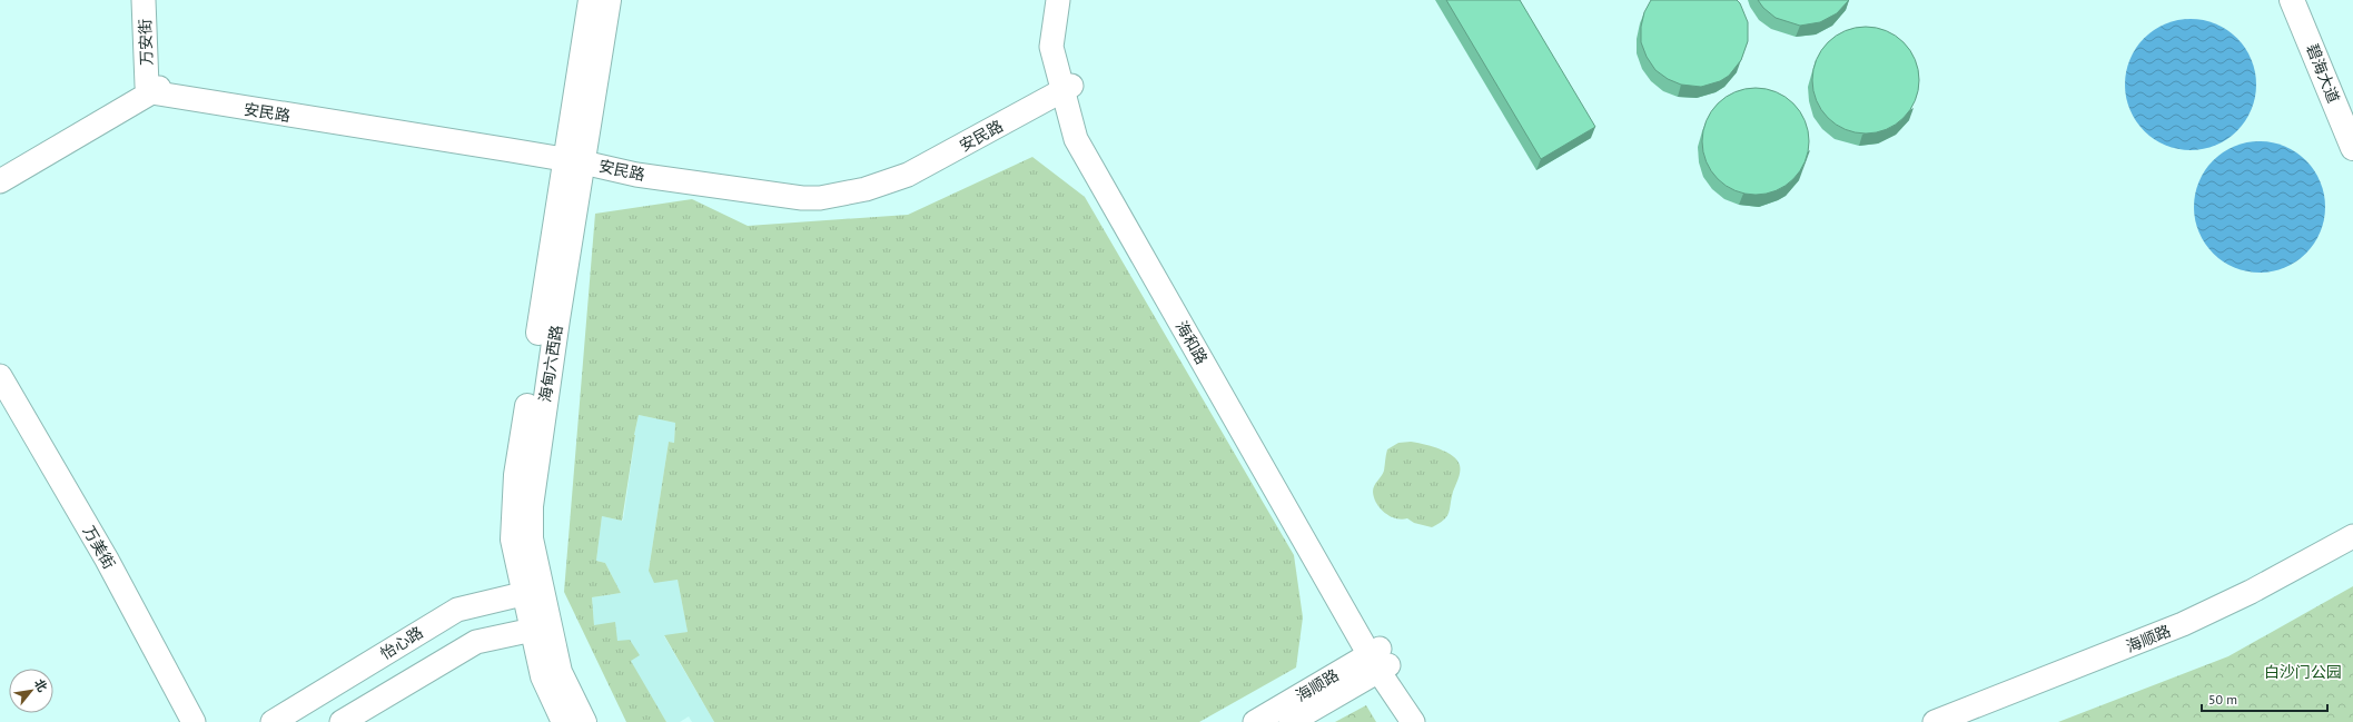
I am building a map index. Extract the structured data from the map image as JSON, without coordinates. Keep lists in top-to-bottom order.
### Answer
{
  "streets": {
    "main road": ["碧海大道", "海甸六西路"],
    "street": [
      "万安街",
      "安民路",
      "海和路",
      "万美街",
      "海顺路",
      "怡心路"
    ]
  },
  "crossings": [
    ["万安街", "安民路"],
    ["安民路", "海和路"],
    ["安民路", "海甸六西路"],
    ["海和路", "海顺路"],
    ["海甸六西路", "怡心路"]
  ],
  "parks": ["白沙门公园"],
  "scale_bar": "50 m",
  "north": "top right"
}
